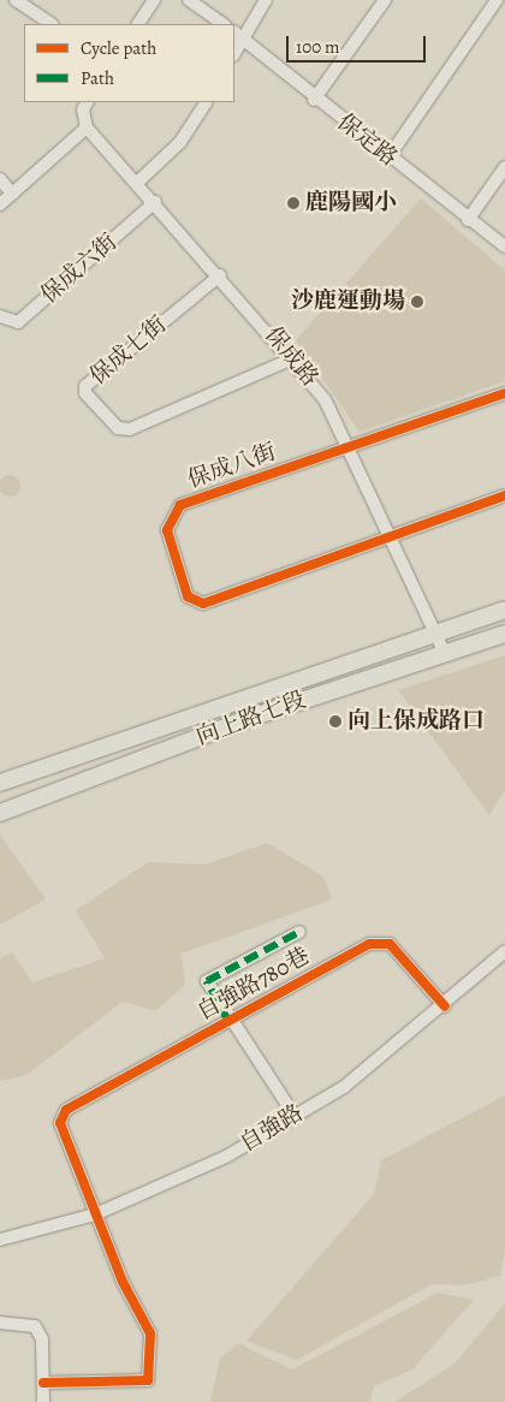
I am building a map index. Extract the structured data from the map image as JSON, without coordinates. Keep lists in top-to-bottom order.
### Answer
{
  "streets": {
    "main road": ["向上路七段"],
    "street": [
      "保定路",
      "保成六街",
      "保成七街",
      "保成路",
      "保成八街",
      "自強路780巷",
      "自強路"
    ]
  },
  "crossings": [
    ["保成六街", "保成路"],
    ["保成七街", "保成路"],
    ["保成路", "保成八街"],
    ["保成路", "向上路七段"],
    ["自強路780巷", "自強路"]
  ],
  "places": ["鹿陽國小", "沙鹿運動場", "向上保成路口"],
  "legend": ["Cycle path", "Path"],
  "scale_bar": "100 m"
}
